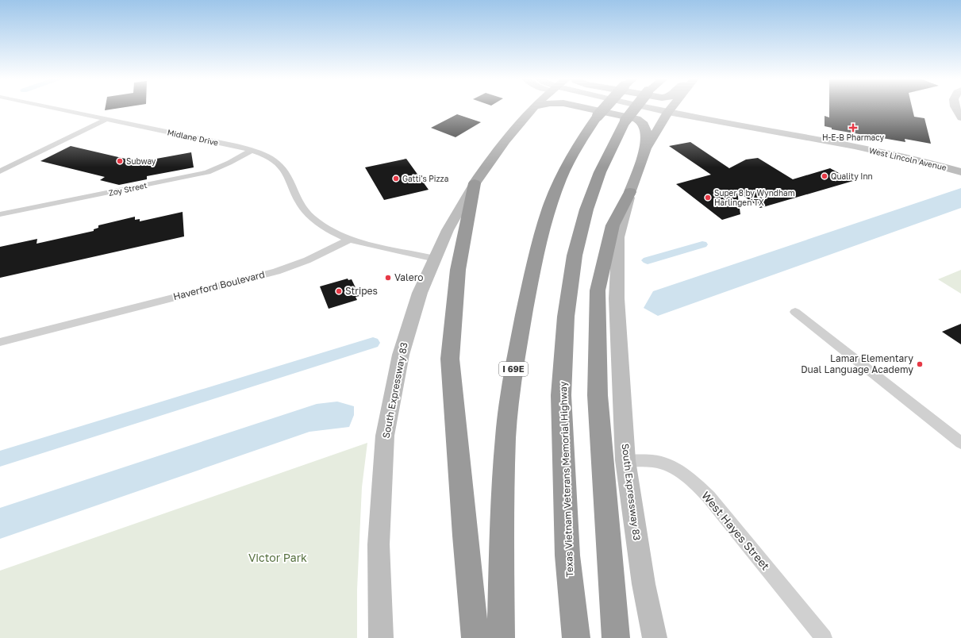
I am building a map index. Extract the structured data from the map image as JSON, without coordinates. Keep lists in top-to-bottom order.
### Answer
{
  "streets": {
    "highway": ["I 69E", "Texas Vietnam Veterans Memorial Highway"],
    "main road": ["West Lincoln Avenue", "South Expressway 83"],
    "street": [
      "Midlane Drive",
      "Zoy Street",
      "Haverford Boulevard",
      "West Hayes Street"
    ]
  },
  "crossings": [
    ["Midlane Drive", "Zoy Street"],
    ["Midlane Drive", "Haverford Boulevard"],
    ["West Lincoln Avenue", "South Expressway 83"],
    ["South Expressway 83", "West Hayes Street"]
  ],
  "parks": ["Victor Park"],
  "places": {
    "health": ["H-E-B Pharmacy"],
    "other": [
      "Subway",
      "Quality Inn",
      "Gatti's Pizza",
      "Super 8 by Wyndham Harlingen TX",
      "Valero",
      "Stripes",
      "Lamar Elementary Dual Language Academy"
    ]
  }
}
